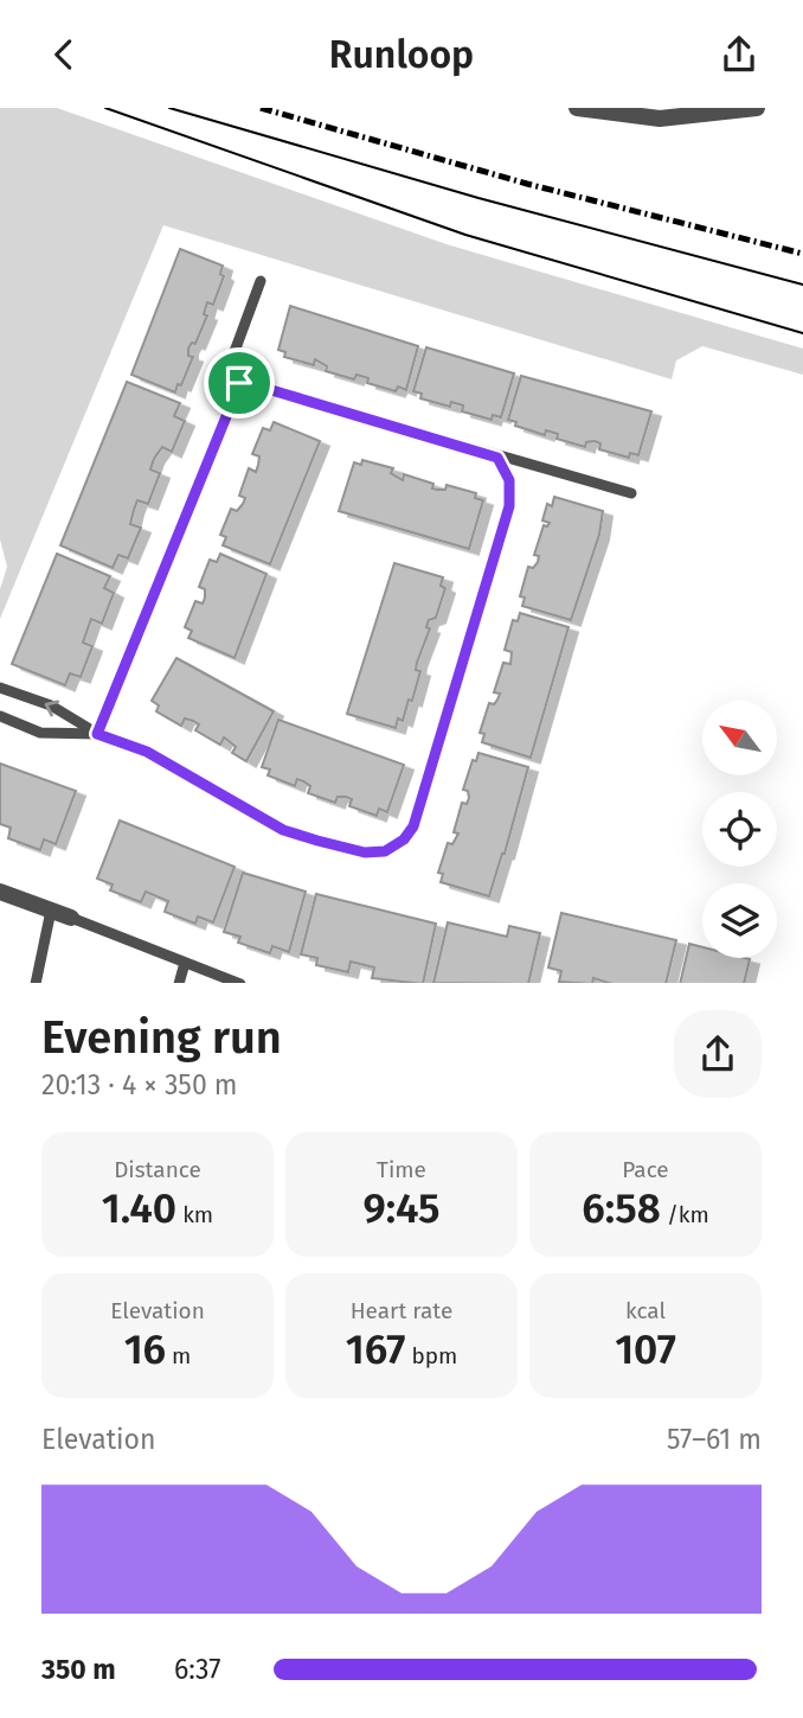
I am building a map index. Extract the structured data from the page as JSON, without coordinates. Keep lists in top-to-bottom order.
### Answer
{
  "north": "top left",
  "page": {
    "header": "Runloop",
    "heading": ["Evening run", "20:13 · 4 × 350 m"],
    "stats": [
      ["Distance", "1.40 km"],
      ["Time", "9:45"],
      ["Pace", "6:58 /km"],
      ["Elevation", "16 m"],
      ["Heart rate", "167 bpm"],
      ["kcal", "107"]
    ],
    "chart": ["Elevation", "57–61 m"],
    "list": [
      {
        "name": "350 m",
        "note": "6:37"
      }
    ]
  }
}
